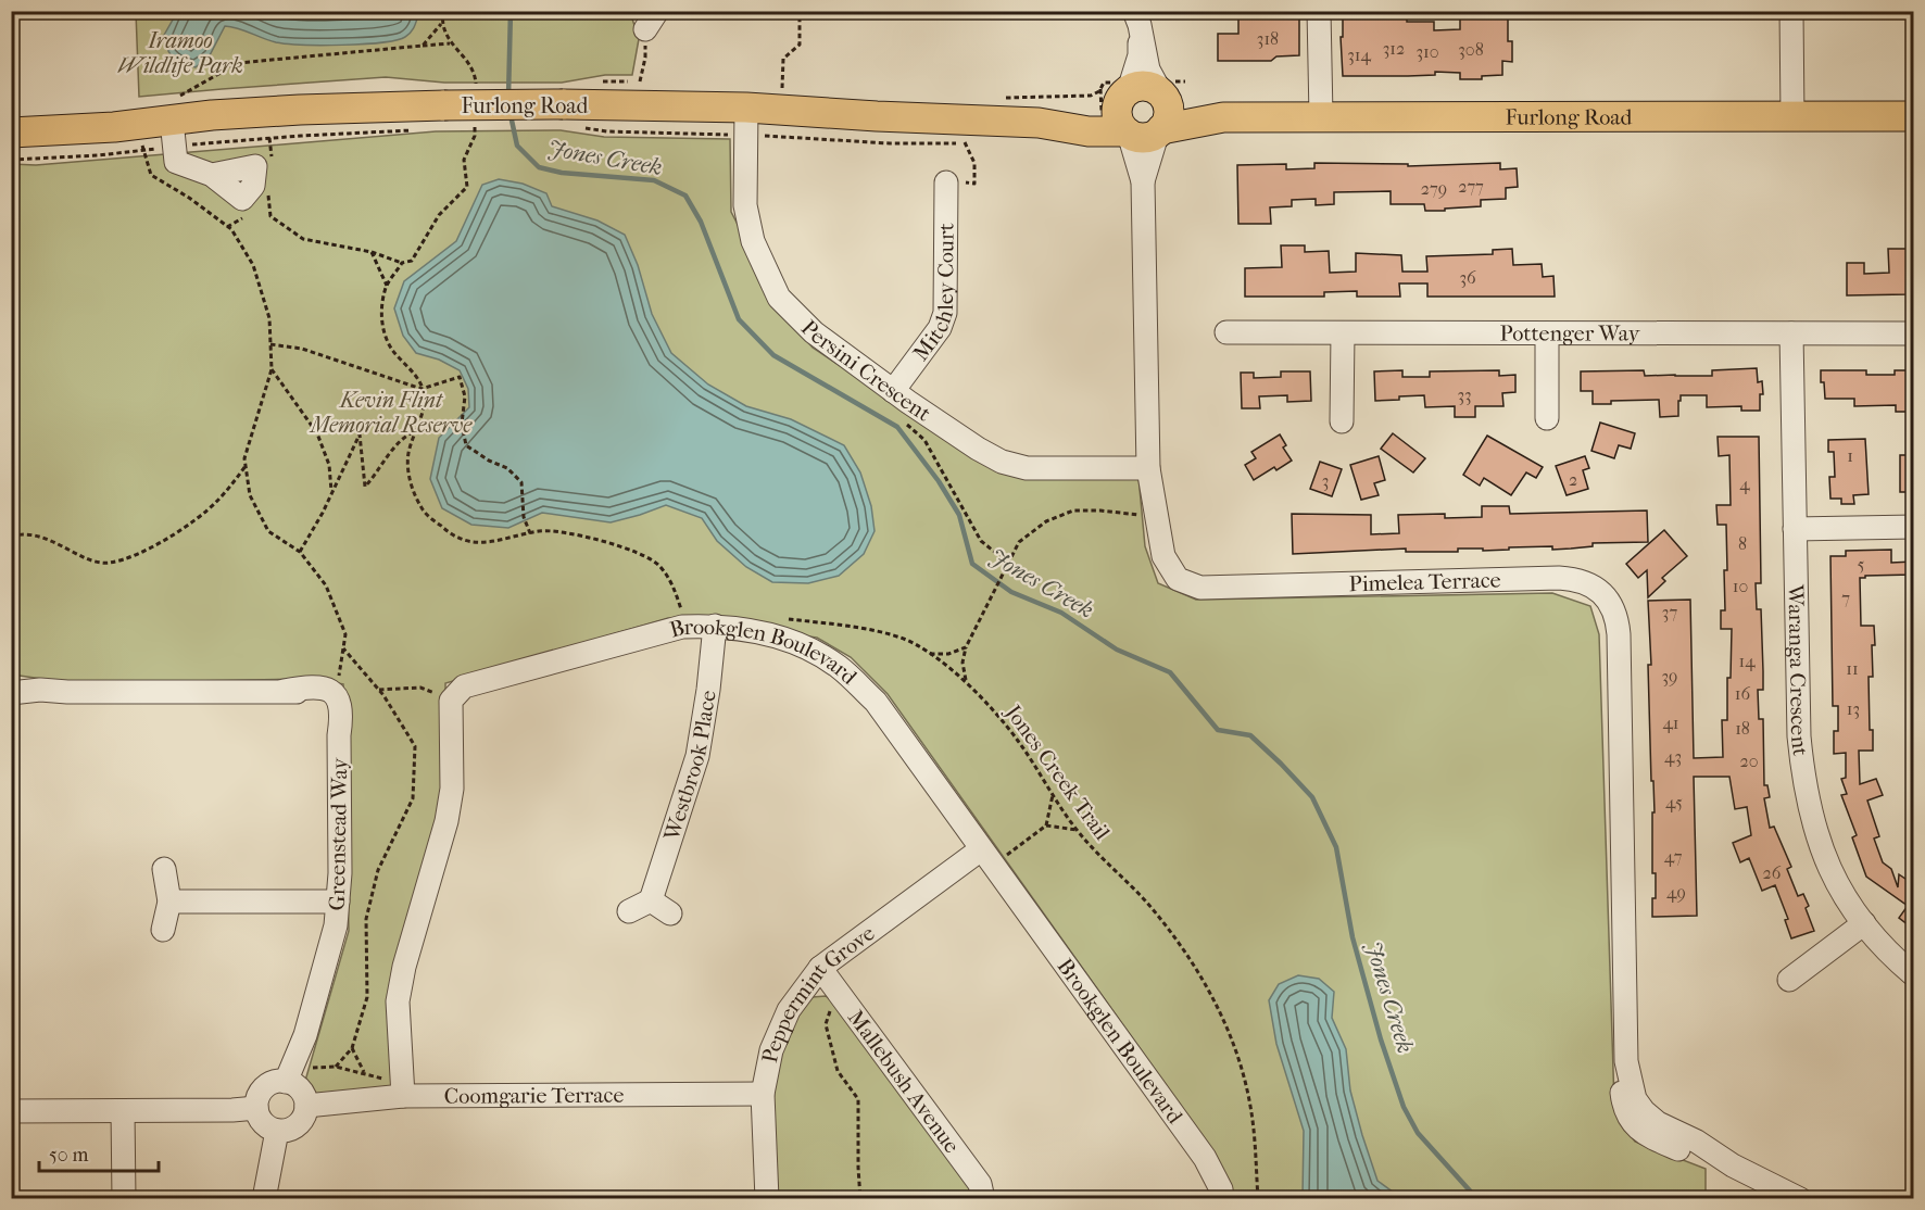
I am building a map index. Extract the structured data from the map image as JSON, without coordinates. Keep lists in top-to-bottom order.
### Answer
{
  "streets": {
    "main road": ["Furlong Road"],
    "street": [
      "Mitchley Court",
      "Pottenger Way",
      "Persini Crescent",
      "Pimelea Terrace",
      "Brookglen Boulevard",
      "Waranga Crescent",
      "Westbrook Place",
      "Greenstead Way",
      "Peppermint Grove",
      "Mallebush Avenue",
      "Coomgarie Terrace"
    ],
    "path": ["Jones Creek Trail"]
  },
  "crossings": [
    ["Furlong Road", "Persini Crescent"],
    ["Furlong Road", "Pimelea Terrace"],
    ["Mitchley Court", "Persini Crescent"],
    ["Pottenger Way", "Waranga Crescent"],
    ["Persini Crescent", "Pimelea Terrace"],
    ["Brookglen Boulevard", "Westbrook Place"],
    ["Brookglen Boulevard", "Peppermint Grove"],
    ["Greenstead Way", "Coomgarie Terrace"],
    ["Peppermint Grove", "Mallebush Avenue"],
    ["Peppermint Grove", "Coomgarie Terrace"]
  ],
  "water": ["Jones Creek"],
  "parks": ["Iramoo Wildlife Park", "Kevin Flint Memorial Reserve"],
  "house_numbers": [
    "318",
    "312",
    "308",
    "310",
    "314",
    "277",
    "279",
    "36",
    "33",
    "1",
    "2",
    "3",
    "4",
    "8",
    "5",
    "10",
    "7",
    "37",
    "14",
    "11",
    "39",
    "16",
    "13",
    "41",
    "18",
    "43",
    "20",
    "45",
    "47",
    "26",
    "49"
  ],
  "scale_bar": "50 m"
}
